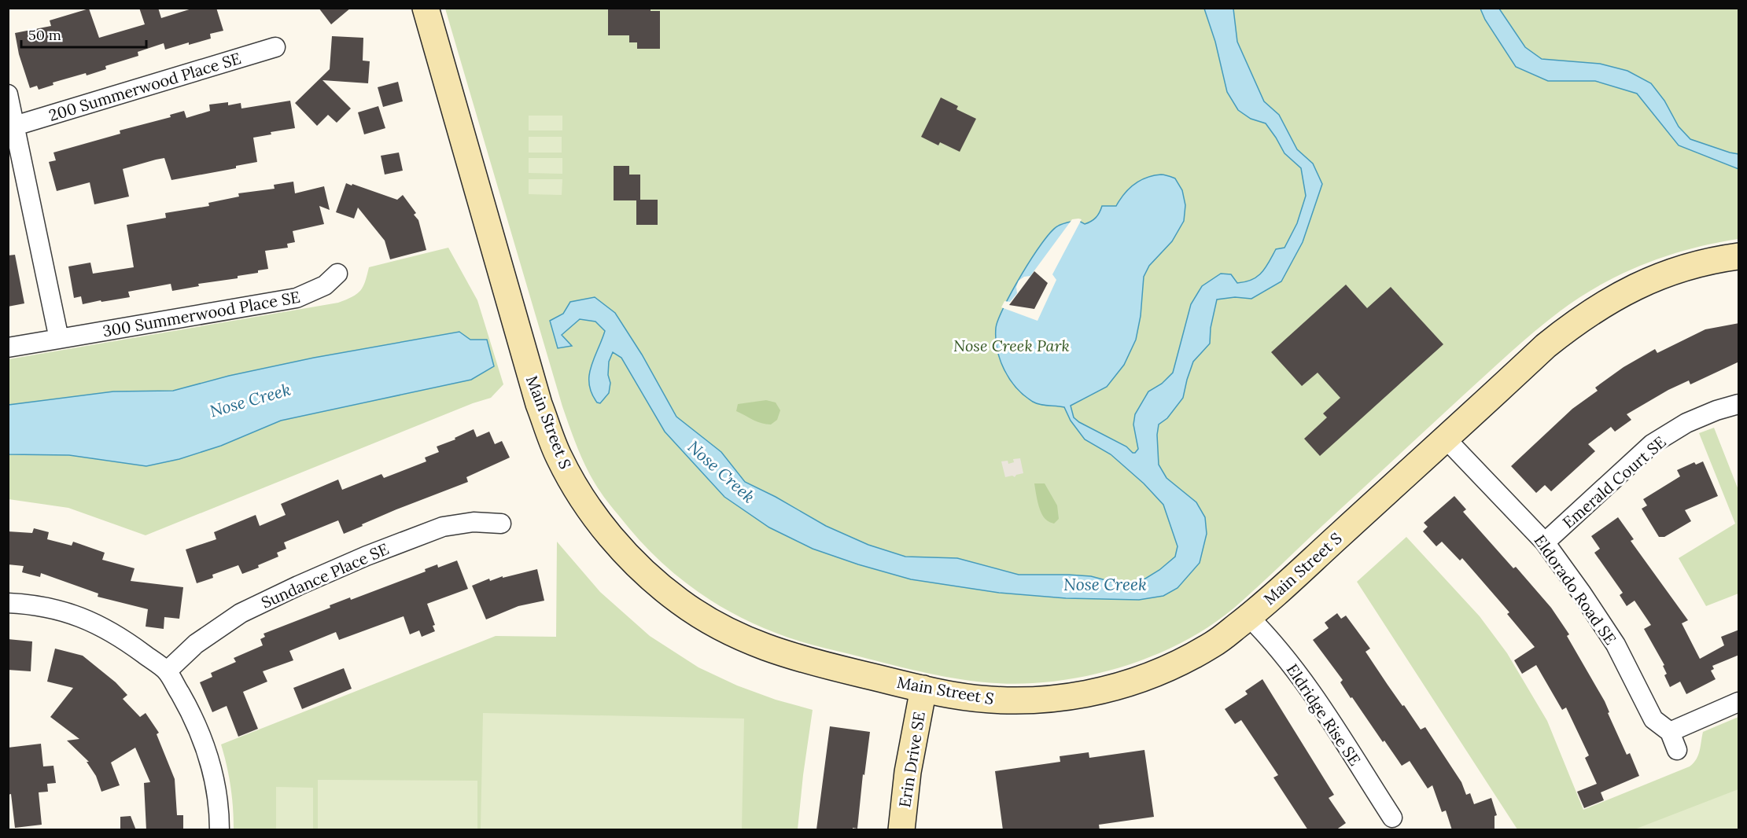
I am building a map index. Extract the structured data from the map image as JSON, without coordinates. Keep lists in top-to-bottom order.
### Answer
{
  "streets": {
    "main road": ["Main Street S", "Erin Drive SE"],
    "street": [
      "200 Summerwood Place SE",
      "300 Summerwood Place SE",
      "Emerald Court SE",
      "Sundance Place SE",
      "Eldorado Road SE",
      "Eldridge Rise SE"
    ]
  },
  "crossings": [
    ["Main Street S", "Eldorado Road SE"],
    ["Main Street S", "Eldridge Rise SE"],
    ["Main Street S", "Erin Drive SE"],
    ["Emerald Court SE", "Eldorado Road SE"]
  ],
  "water": ["Nose Creek"],
  "parks": ["Nose Creek Park"],
  "scale_bar": "50 m"
}
